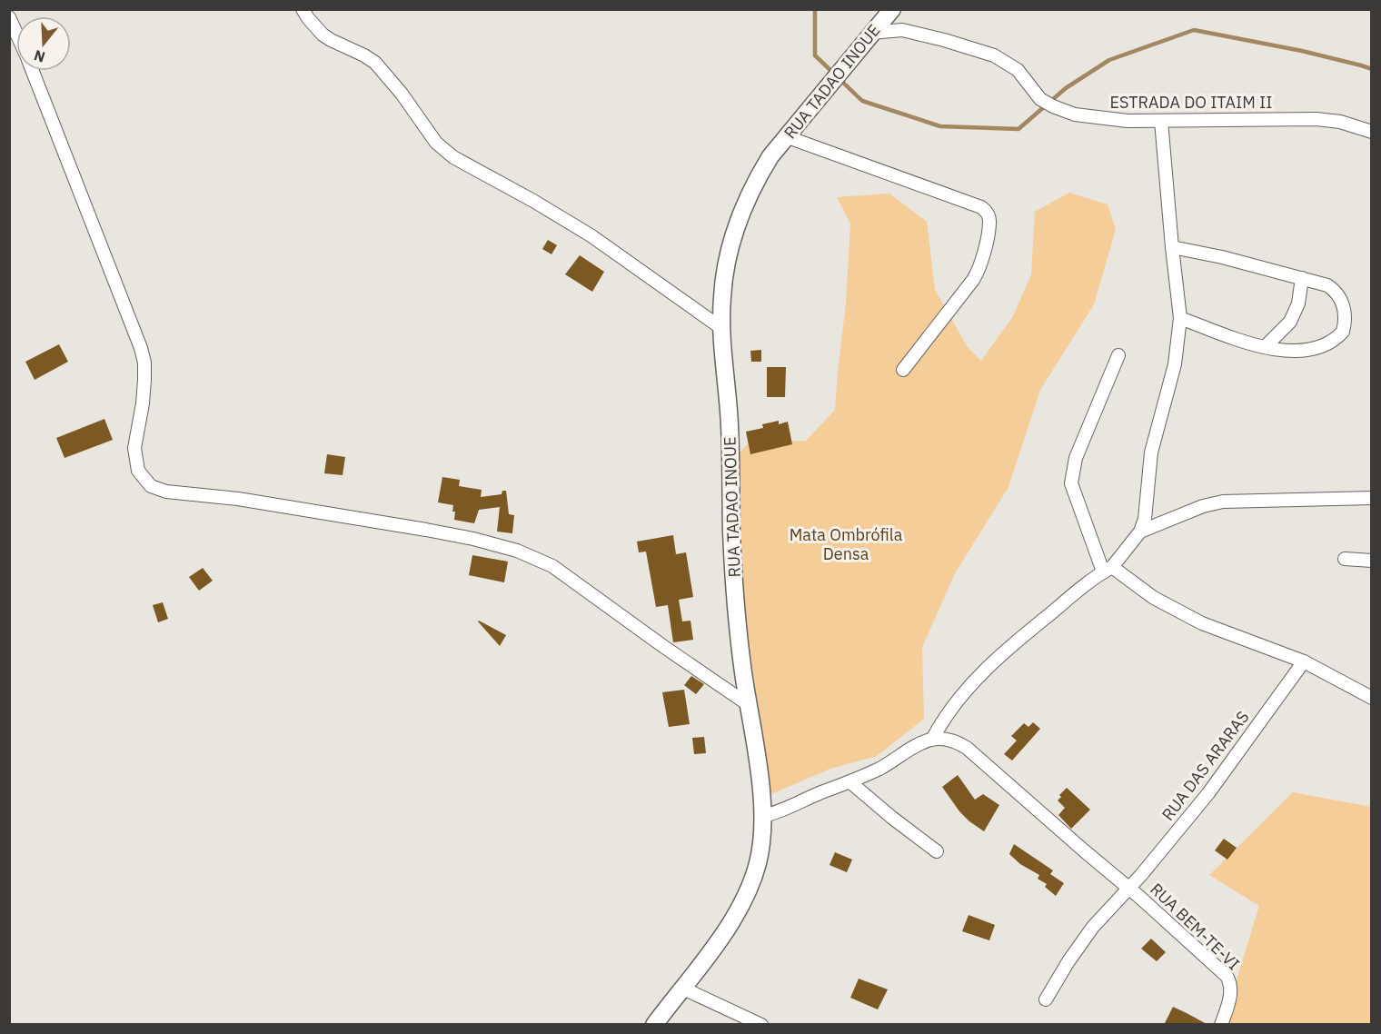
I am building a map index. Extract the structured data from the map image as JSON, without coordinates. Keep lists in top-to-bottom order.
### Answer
{
  "streets": {
    "street": [
      "RUA TADAO INOUE",
      "ESTRADA DO ITAIM II",
      "RUA DAS ARARAS",
      "RUA BEM-TE-VI"
    ]
  },
  "crossings": [
    ["RUA TADAO INOUE", "ESTRADA DO ITAIM II"],
    ["RUA DAS ARARAS", "RUA BEM-TE-VI"]
  ],
  "parks": ["Mata Ombrófila Densa"],
  "north": "bottom"
}
